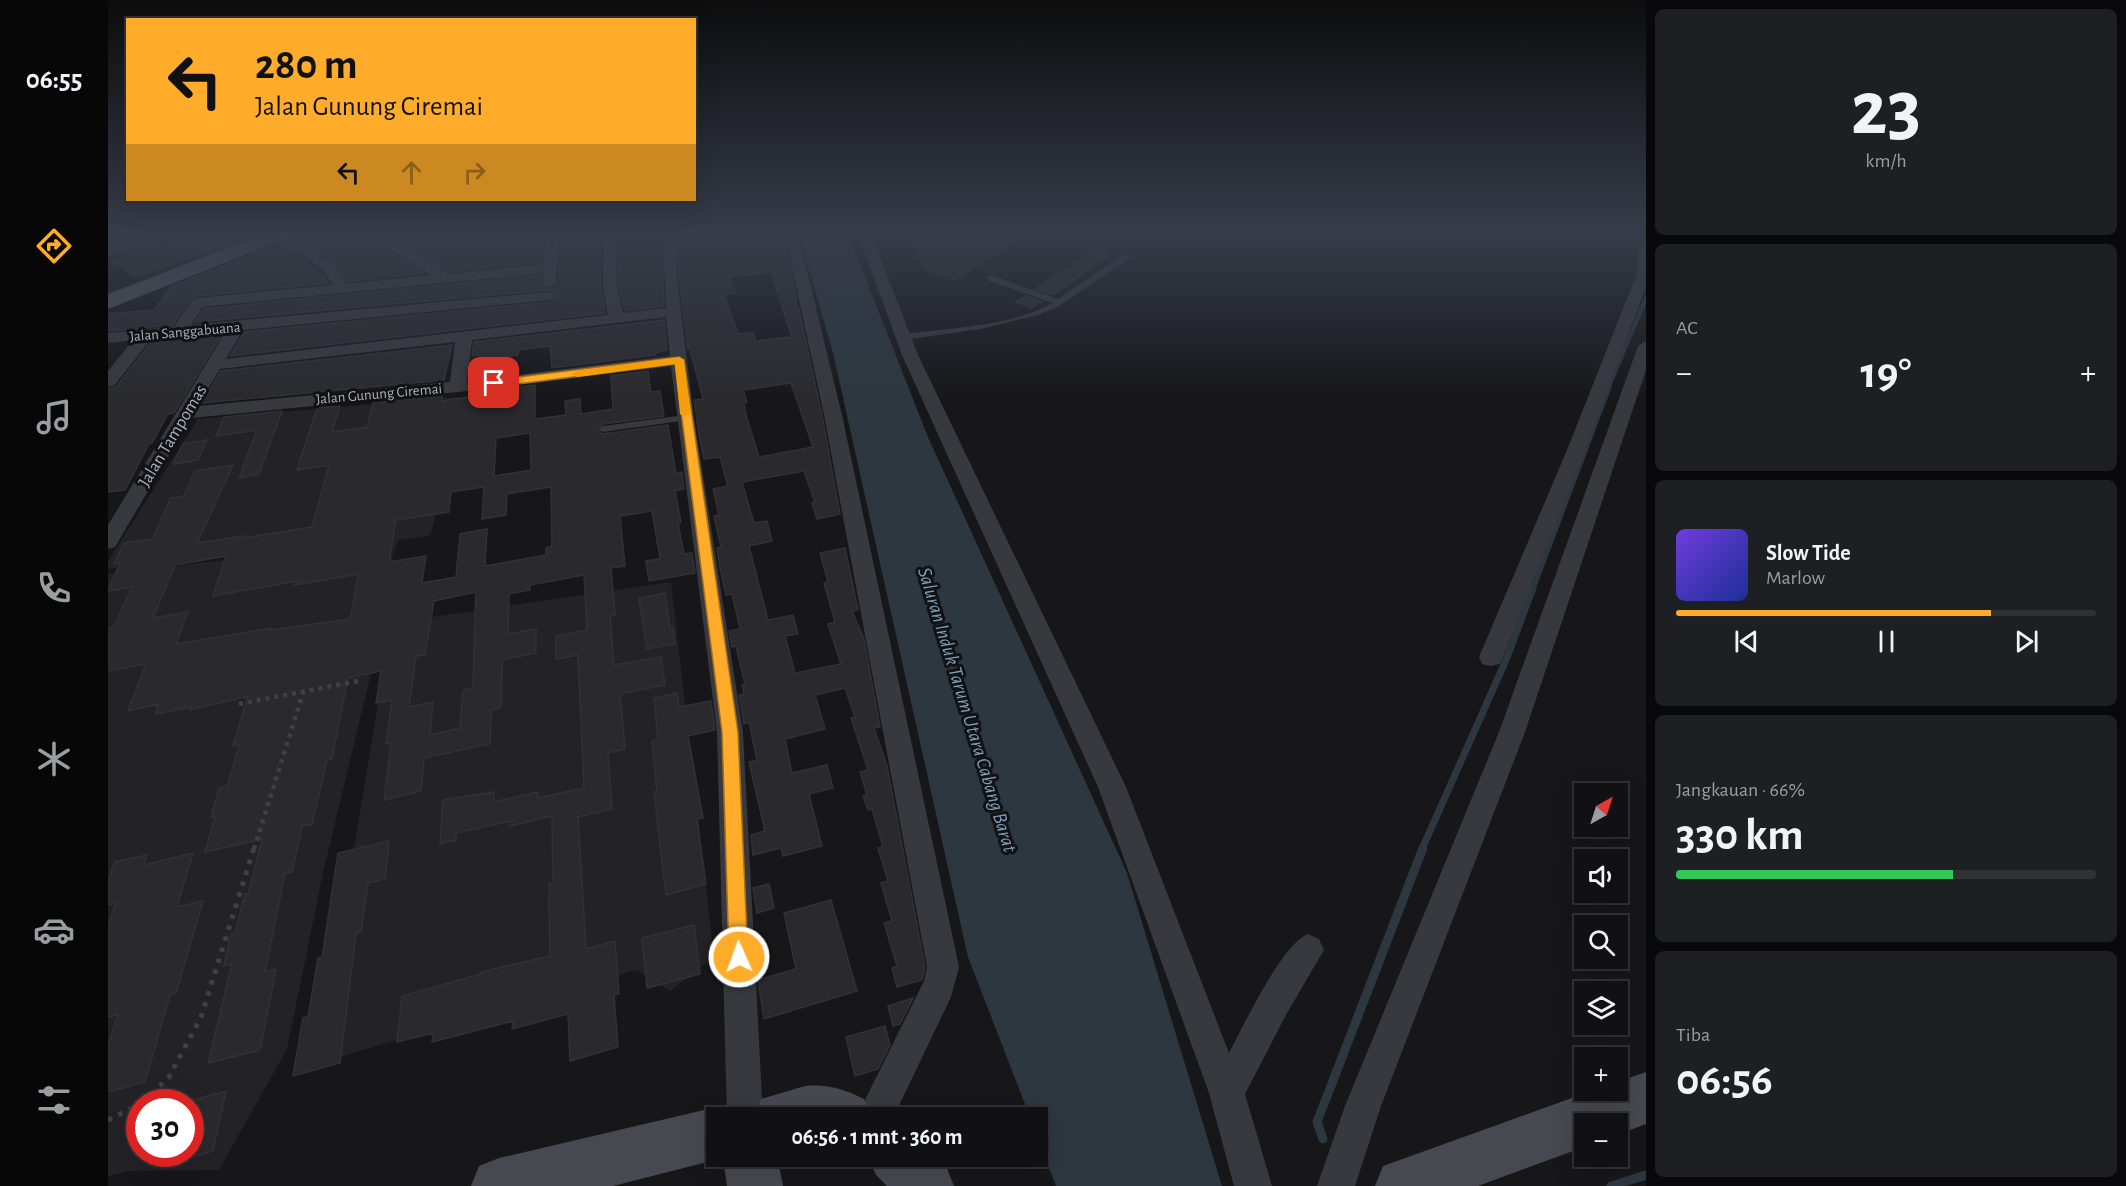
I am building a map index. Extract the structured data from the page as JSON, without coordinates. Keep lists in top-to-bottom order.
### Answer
{
  "streets": {
    "street": ["Jalan Sanggabuana", "Jalan Gunung Ciremai", "Jalan Tampomas"]
  },
  "crossings": [
    ["Jalan Sanggabuana", "Jalan Tampomas"],
    ["Jalan Gunung Ciremai", "Jalan Tampomas"]
  ],
  "water": ["Saluran Induk Tarum Utara Cabang Barat"],
  "north": "top right",
  "page": {
    "tabs": "06:55",
    "tile": [
      ["23", "km/h"],
      "AC",
      ["Jangkauan · 66%", "330 km"],
      ["Tiba", "06:56"]
    ],
    "turn": ["280 m", "Jalan Gunung Ciremai"],
    "heat": ["−", "19°", "+"],
    "song": ["Slow Tide", "Marlow"],
    "map_buttons": ["+", "−"],
    "limit": "30",
    "trip": "06:56 · 1 mnt · 360 m"
  }
}
